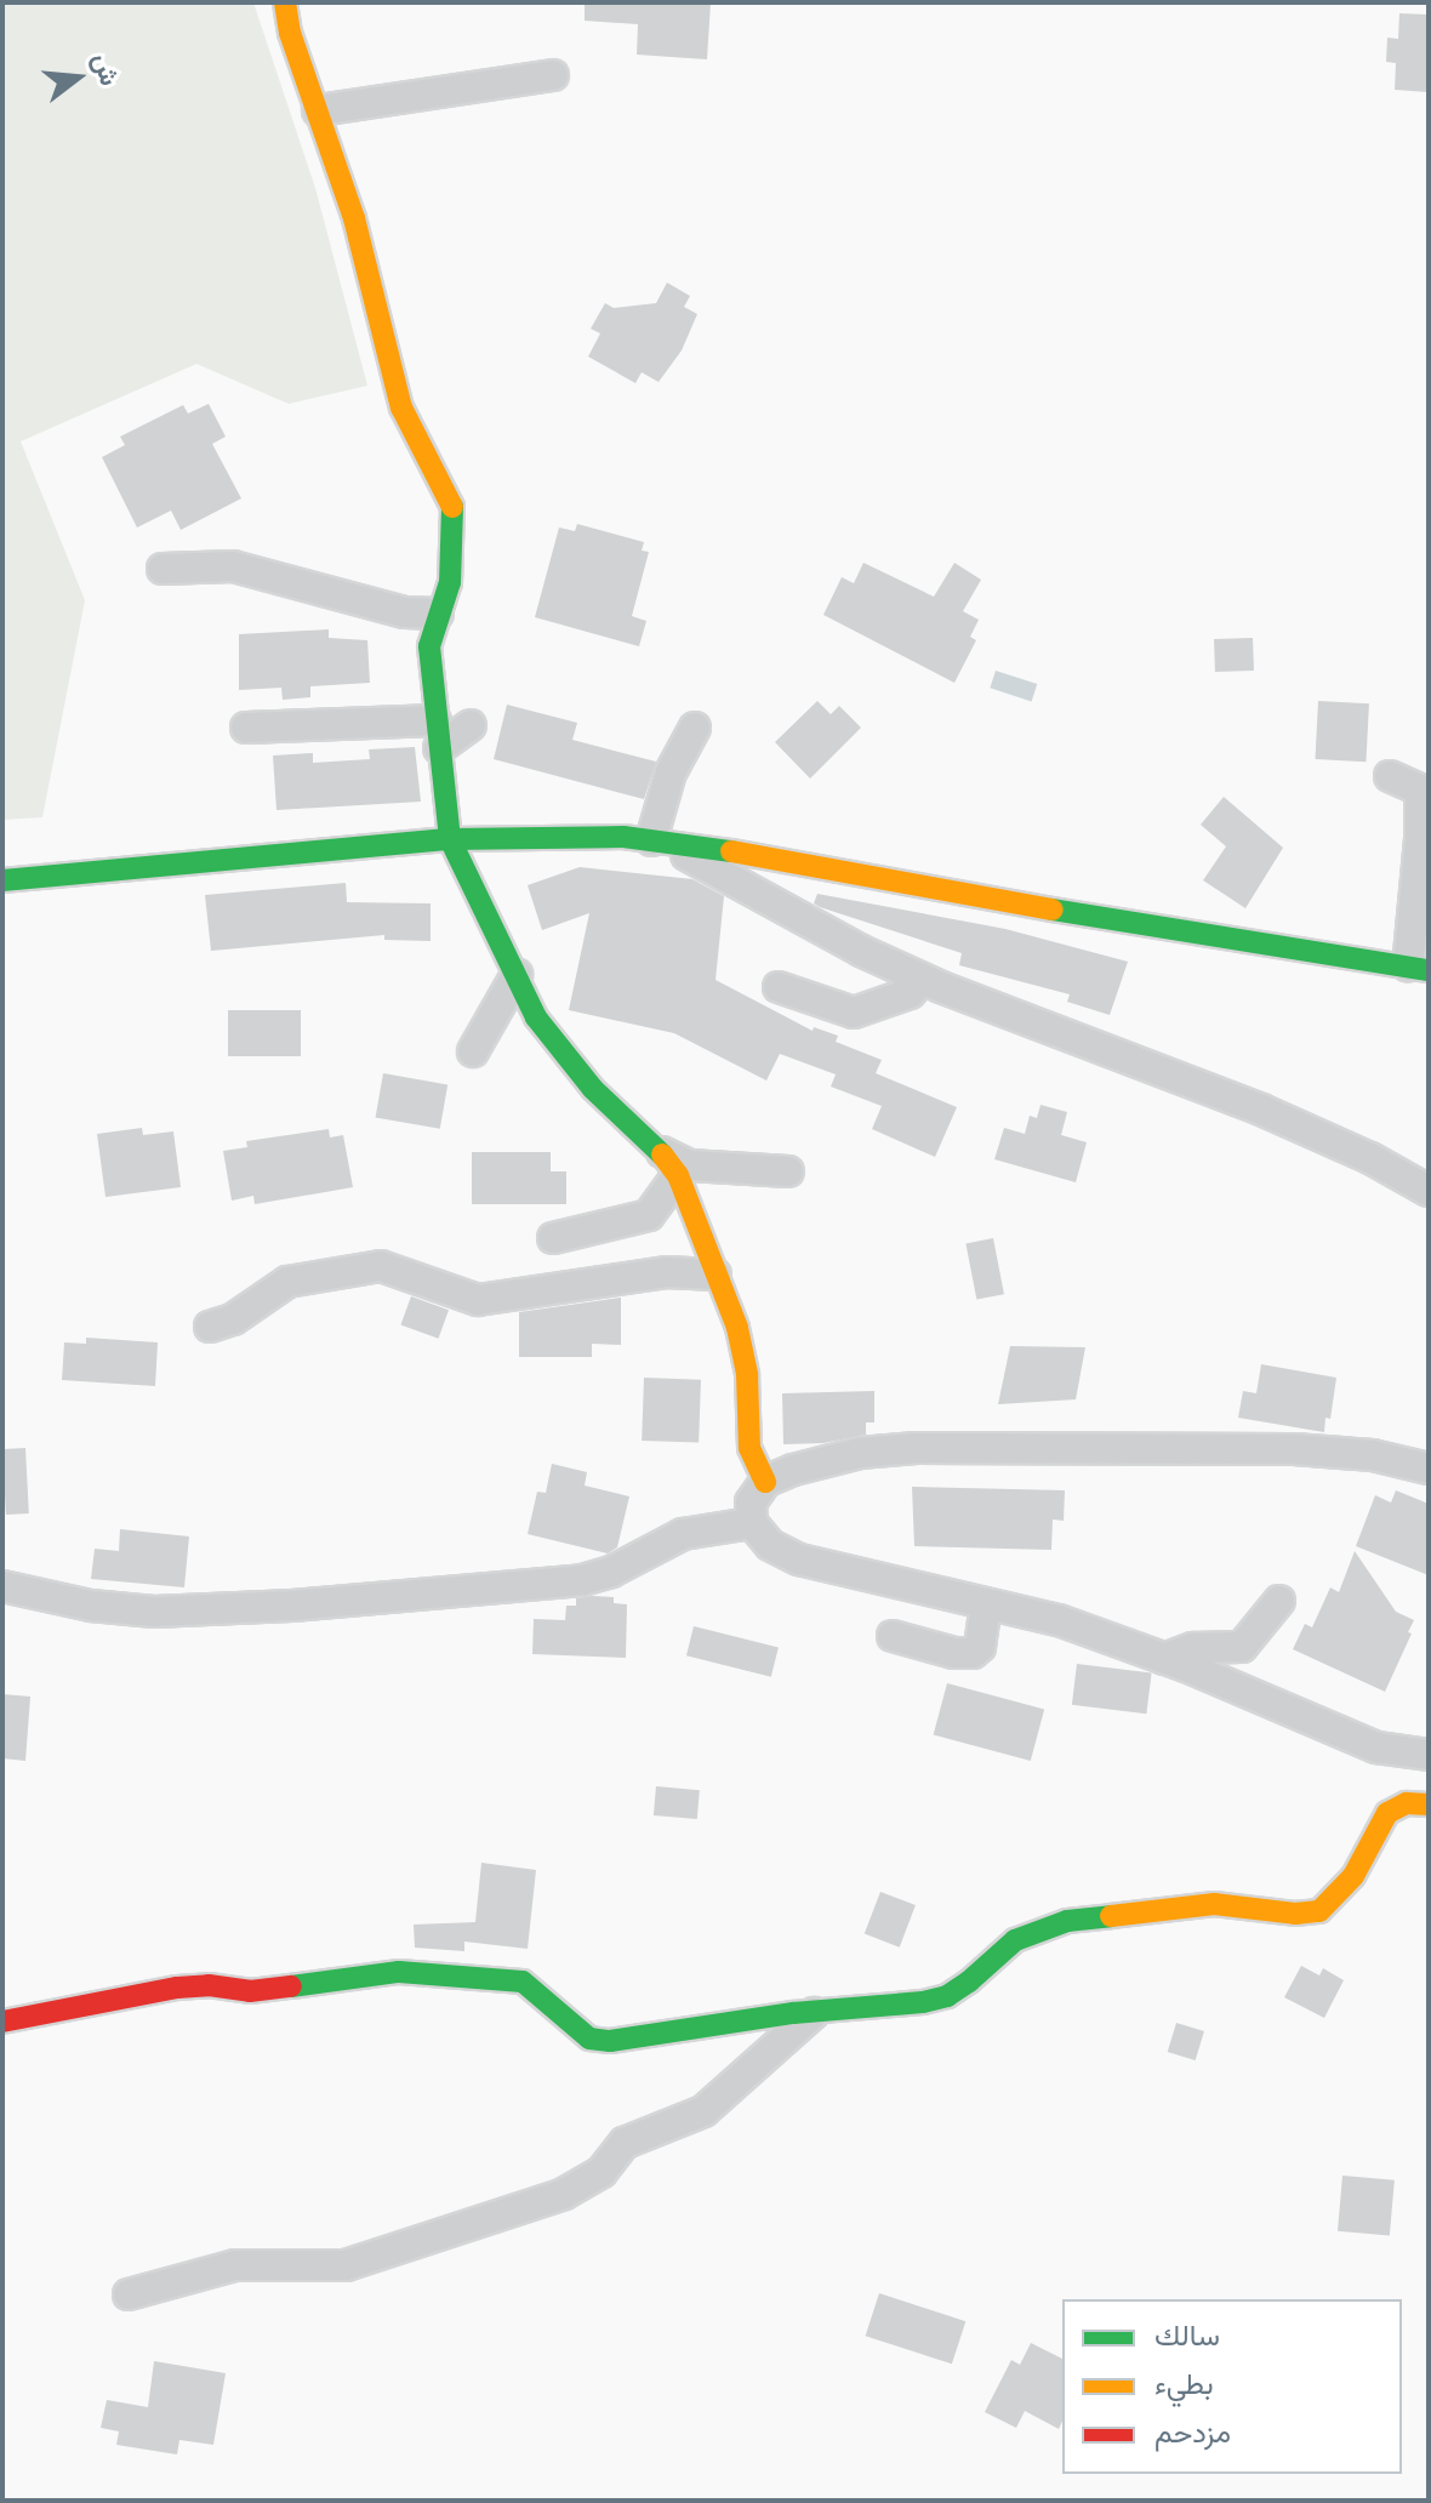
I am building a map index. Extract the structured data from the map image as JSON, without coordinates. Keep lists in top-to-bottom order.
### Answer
{
  "legend": ["سالك", "بطيء", "مزدحم"],
  "north": "right"
}
